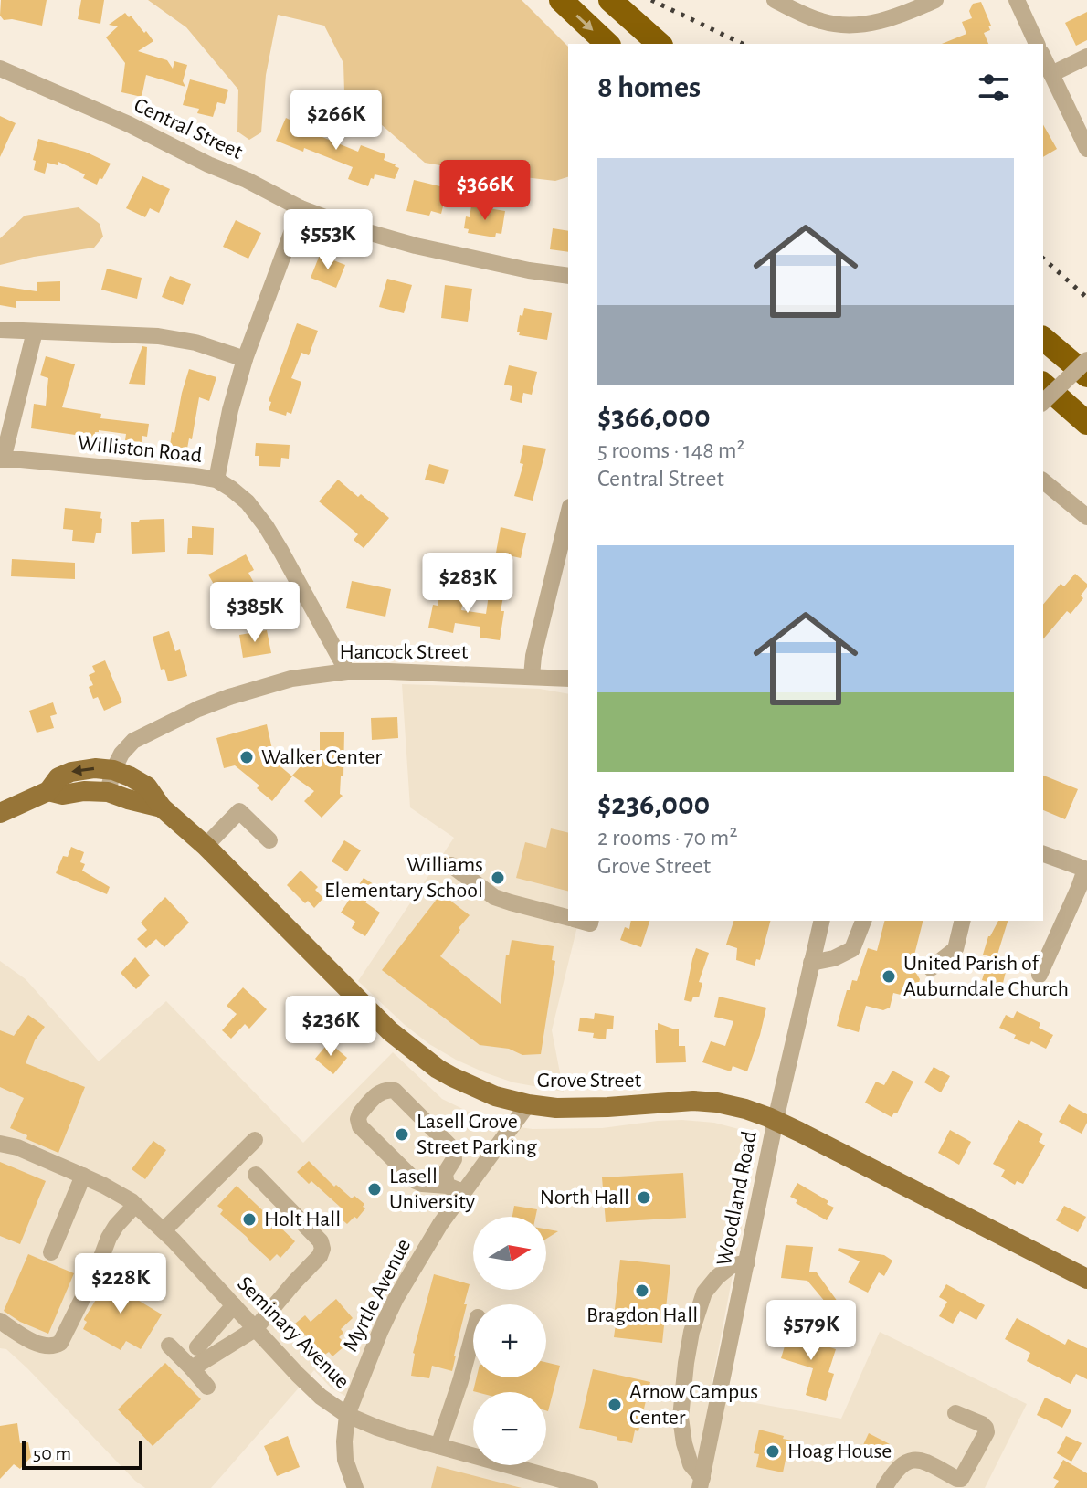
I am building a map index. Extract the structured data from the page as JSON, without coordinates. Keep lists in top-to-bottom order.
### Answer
{
  "streets": {
    "main road": ["Grove Street"],
    "street": [
      "Central Street",
      "Williston Road",
      "Hancock Street",
      "Woodland Road",
      "Myrtle Avenue",
      "Seminary Avenue"
    ]
  },
  "crossings": [
    ["Williston Road", "Hancock Street"],
    ["Hancock Street", "Grove Street"],
    ["Grove Street", "Woodland Road"],
    ["Grove Street", "Myrtle Avenue"],
    ["Myrtle Avenue", "Seminary Avenue"]
  ],
  "places": [
    "Walker Center",
    "Williams Elementary School",
    "United Parish of Auburndale Church",
    "Lasell Grove Street Parking",
    "Lasell University",
    "North Hall",
    "Holt Hall",
    "Bragdon Hall",
    "Arnow Campus Center",
    "Hoag House"
  ],
  "scale_bar": "50 m",
  "north": "right",
  "page": {
    "heading": "8 homes",
    "price": [
      "$266K",
      "$366K",
      "$553K",
      "$283K",
      "$385K",
      "$236K",
      "$228K",
      "$579K"
    ],
    "list": [
      {
        "name": "$366,000",
        "note": "5 rooms · 148 m² · Central Street"
      },
      {
        "name": "$236,000",
        "note": "2 rooms · 70 m² · Grove Street"
      }
    ],
    "map_buttons": ["+", "−"],
    "scale": "50 m"
  }
}
